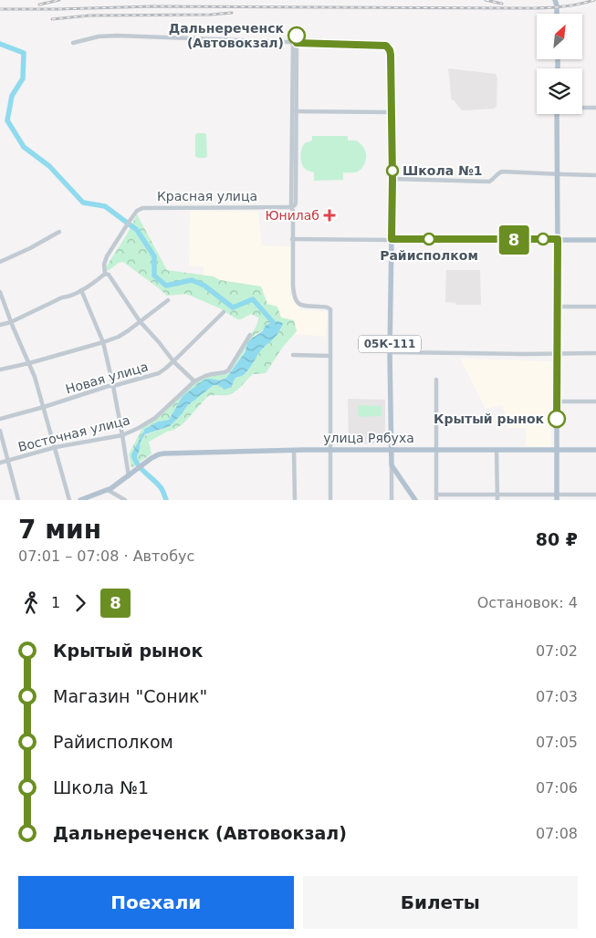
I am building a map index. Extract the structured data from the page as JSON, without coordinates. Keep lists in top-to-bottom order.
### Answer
{
  "streets": {
    "main road": ["05К-111", "улица Рябуха"],
    "street": ["Красная улица", "Новая улица", "Восточная улица"]
  },
  "crossings": [
    ["05К-111", "улица Рябуха"]
  ],
  "places": {
    "other": [
      "Дальнереченск (Автовокзал)",
      "Школа №1",
      "Райисполком",
      "Крытый рынок"
    ],
    "health": ["Юнилаб"]
  },
  "lines": ["bus line 8"],
  "north": "top right",
  "page": {
    "on_map": "8",
    "heading": ["7 мин", "07:01 – 07:08 · Автобус", "80 ₽"],
    "legs": ["1", "8", "Остановок: 4"],
    "list": [
      {
        "name": "Крытый рынок",
        "value": "07:02"
      },
      {
        "name": "Магазин \"Соник\"",
        "value": "07:03"
      },
      {
        "name": "Райисполком",
        "value": "07:05"
      },
      {
        "name": "Школа №1",
        "value": "07:06"
      },
      {
        "name": "Дальнереченск (Автовокзал)",
        "value": "07:08"
      }
    ],
    "buttons": ["Поехали", "Билеты"]
  }
}
